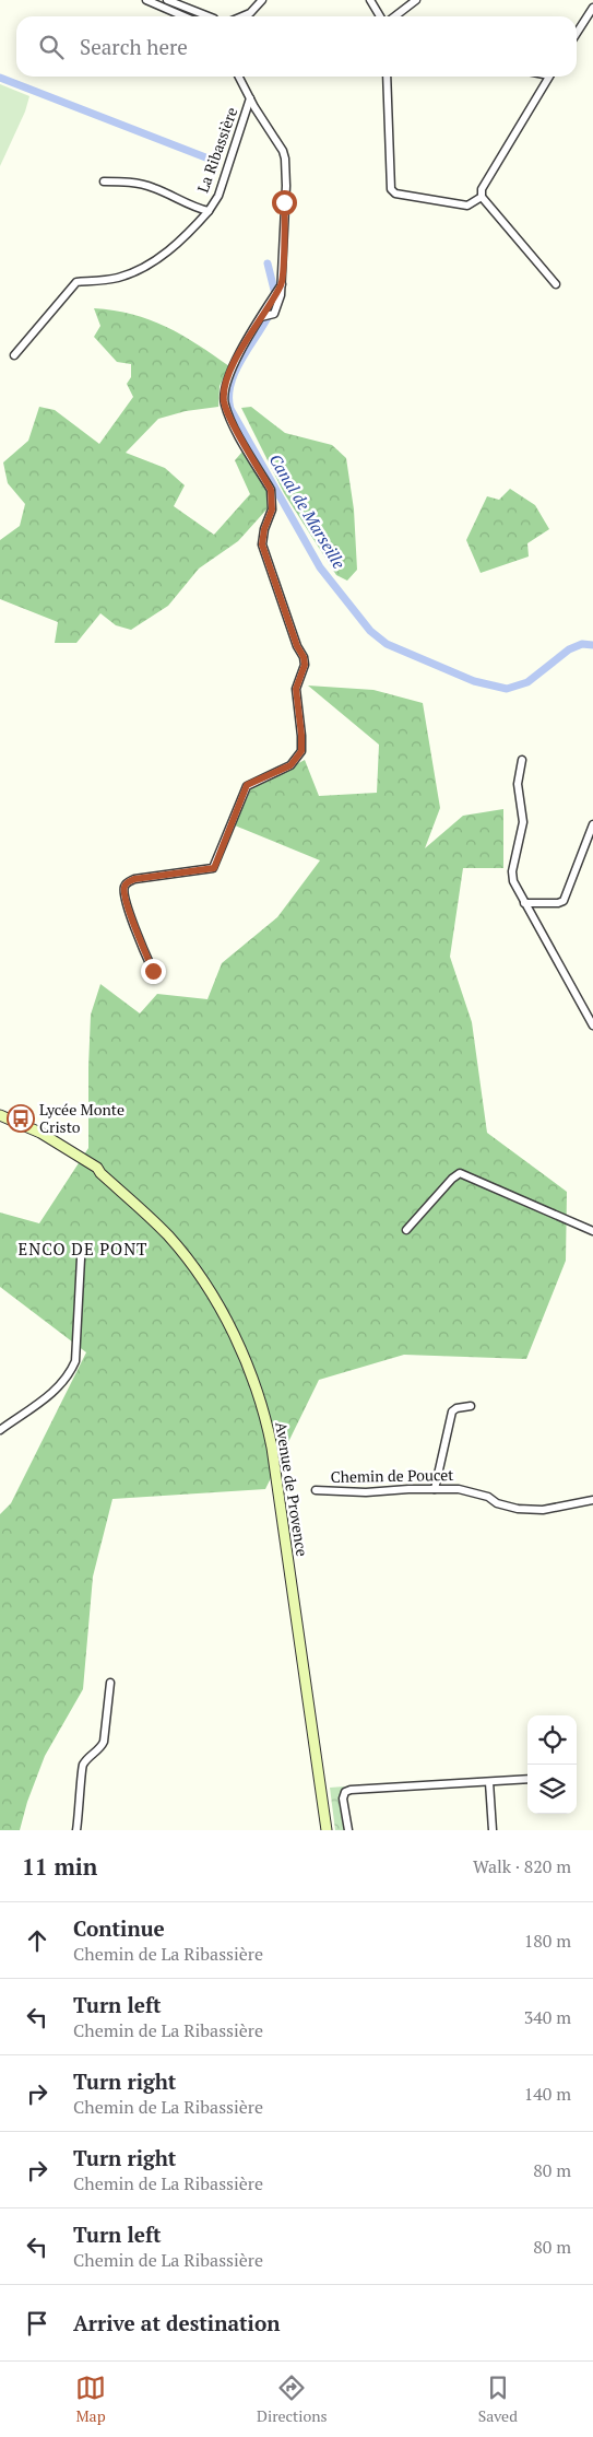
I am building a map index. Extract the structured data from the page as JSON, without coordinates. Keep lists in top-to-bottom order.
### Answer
{
  "streets": {
    "main road": ["Avenue de Provence"],
    "street": ["La Ribassière", "Chemin de Poucet"]
  },
  "districts": ["ENCO DE PONT"],
  "water": ["Canal de Marseille"],
  "places": {
    "bus stop": ["Lycée Monte Cristo"]
  },
  "page": {
    "search": "Search here",
    "heading": ["11 min", "Walk · 820 m"],
    "list": [
      ["Continue", "Chemin de La Ribassière", "180 m"],
      ["Turn left", "Chemin de La Ribassière", "340 m"],
      ["Turn right", "Chemin de La Ribassière", "140 m"],
      ["Turn right", "Chemin de La Ribassière", "80 m"],
      ["Turn left", "Chemin de La Ribassière", "80 m"],
      "Arrive at destination"
    ],
    "nav": ["Map", "Directions", "Saved"]
  }
}
